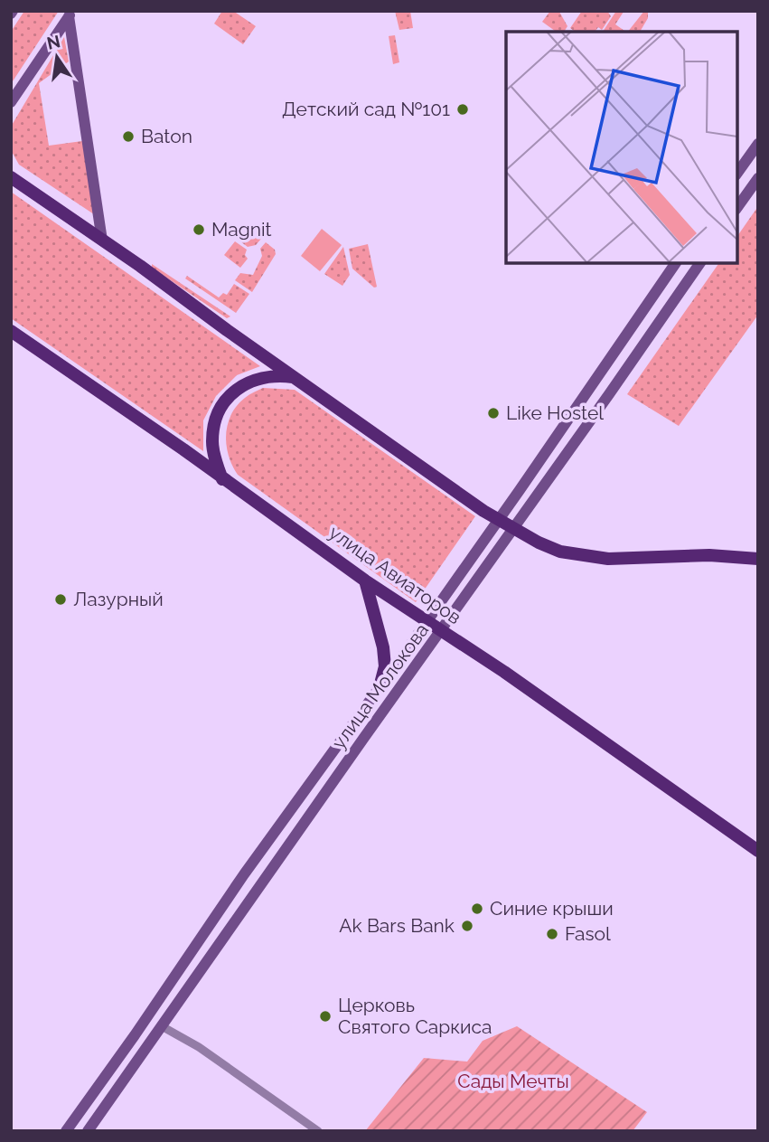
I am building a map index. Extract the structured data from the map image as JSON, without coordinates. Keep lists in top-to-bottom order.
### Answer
{
  "streets": {
    "main road": ["улица Авиаторов", "улица Молокова"]
  },
  "crossings": [
    ["улица Авиаторов", "улица Молокова"]
  ],
  "parks": ["Сады Мечты"],
  "places": [
    "Детский сад №101",
    "Baton",
    "Magnit",
    "Like Hostel",
    "Лазурный",
    "Синие крыши",
    "Ak Bars Bank",
    "Fasol",
    "Церковь Святого Саркиса"
  ],
  "north": "top"
}
